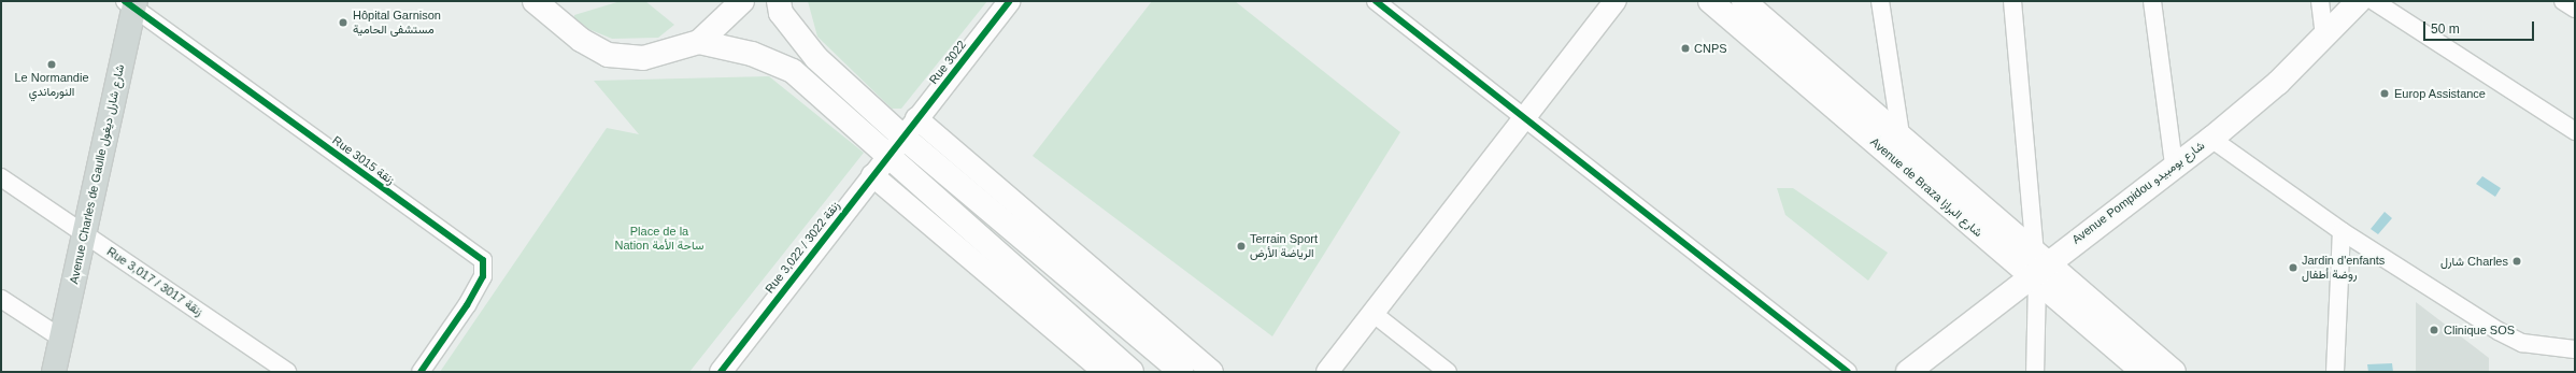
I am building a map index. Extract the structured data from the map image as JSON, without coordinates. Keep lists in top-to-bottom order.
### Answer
{
  "streets": {
    "main road": ["Avenue Charles de Gaulle شارع شارل ديغول", "Avenue de Braza شارع البرازا", "Avenue Pompidou شارع بومبيدو"],
    "street": [
      "Rue 3022",
      "Rue 3015 زنقة",
      "Rue 3,022 / زنقة 3022",
      "Rue 3,017 / زنقة 3017"
    ]
  },
  "crossings": [
    ["Rue 3022", "Rue 3,022 / زنقة 3022"],
    ["Rue 3015 زنقة", "Avenue Charles de Gaulle شارع شارل ديغول"],
    ["Avenue Charles de Gaulle شارع شارل ديغول", "Rue 3,017 / زنقة 3017"],
    ["Avenue de Braza شارع البرازا", "Avenue Pompidou شارع بومبيدو"]
  ],
  "parks": ["Place de la Nation ساحة الأمة"],
  "places": [
    "Hôpital Garnison مستشفى الحامية",
    "CNPS",
    "Le Normandie النورماندي",
    "Europ Assistance",
    "Terrain Sport الرياضة الأرض",
    "شارل Charles",
    "Jardin d'enfants روضة أطفال",
    "Clinique SOS"
  ],
  "scale_bar": "50 m"
}
